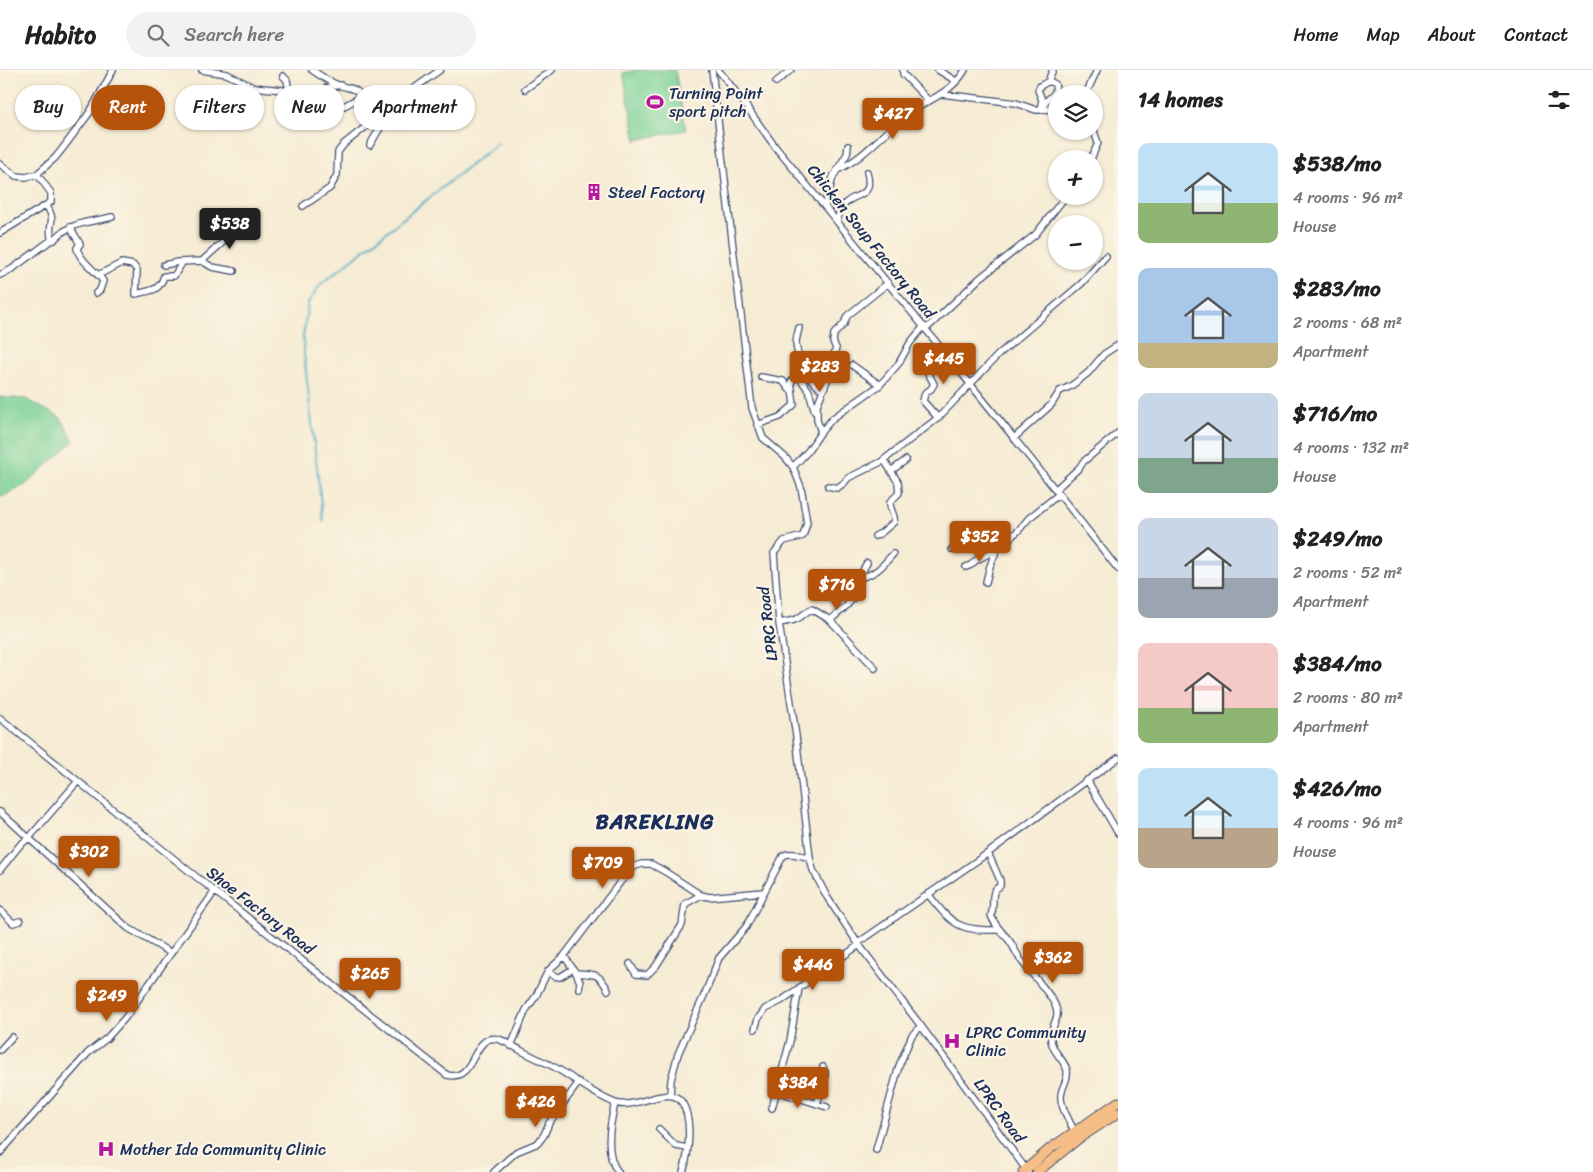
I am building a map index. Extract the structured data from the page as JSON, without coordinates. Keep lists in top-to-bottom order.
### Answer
{
  "streets": {
    "street": ["Chicken Soup Factory Road", "LPRC Road", "Shoe Factory Road"]
  },
  "districts": ["BAREKLING"],
  "places": {
    "sports": ["Turning Point sport pitch"],
    "building": ["Steel Factory"],
    "hospital": ["LPRC Community Clinic", "Mother Ida Community Clinic"]
  },
  "page": {
    "header": "Habito",
    "search": "Search here",
    "nav": [
      "Home",
      "Map",
      "About",
      "Contact"
    ],
    "heading": "14 homes",
    "map_buttons": ["+", "−"],
    "chip": [
      "Buy",
      "Rent",
      "Filters",
      "New",
      "Apartment"
    ],
    "price": [
      "$427",
      "$538",
      "$445",
      "$283",
      "$352",
      "$716",
      "$302",
      "$709",
      "$362",
      "$446",
      "$265",
      "$249",
      "$384",
      "$426"
    ],
    "list": [
      {
        "name": "$538/mo",
        "note": "4 rooms · 96 m² · House"
      },
      {
        "name": "$283/mo",
        "note": "2 rooms · 68 m² · Apartment"
      },
      {
        "name": "$716/mo",
        "note": "4 rooms · 132 m² · House"
      },
      {
        "name": "$249/mo",
        "note": "2 rooms · 52 m² · Apartment"
      },
      {
        "name": "$384/mo",
        "note": "2 rooms · 80 m² · Apartment"
      },
      {
        "name": "$426/mo",
        "note": "4 rooms · 96 m² · House"
      }
    ]
  }
}
